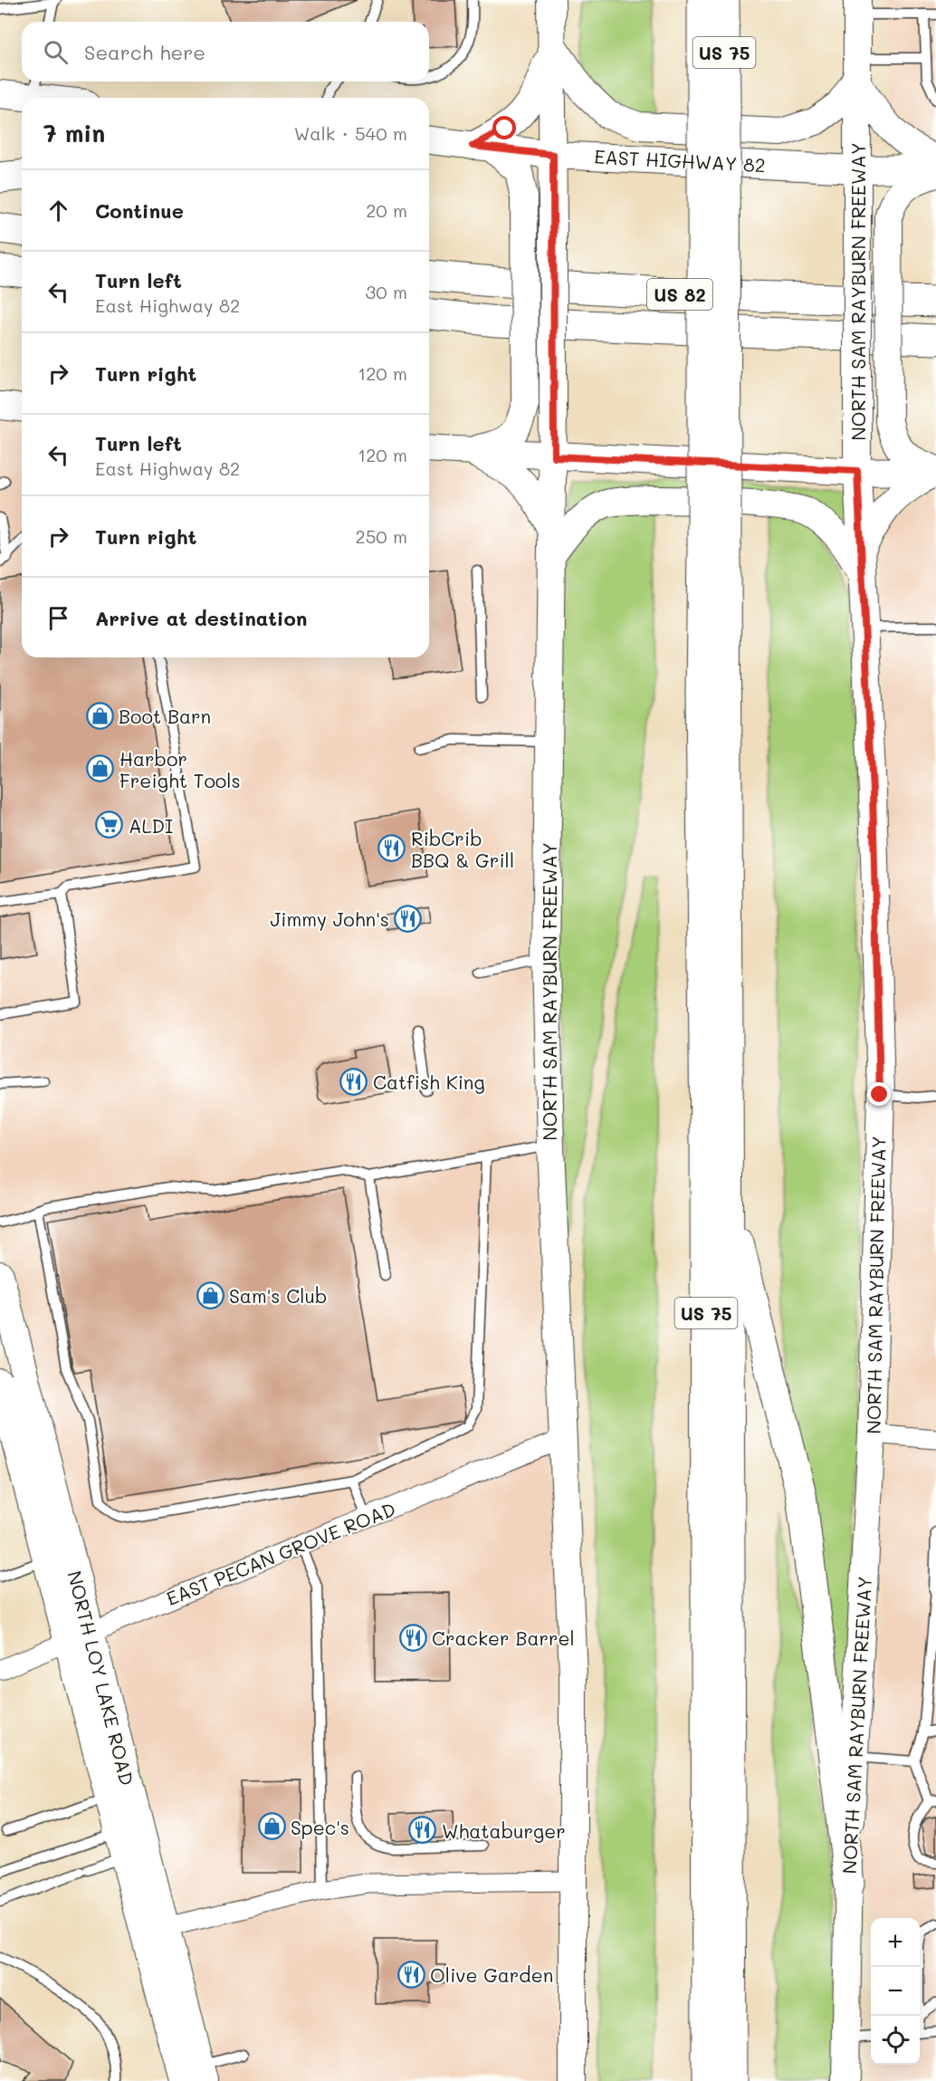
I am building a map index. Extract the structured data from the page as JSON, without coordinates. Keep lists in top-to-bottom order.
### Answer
{
  "streets": {
    "highway": ["US 75", "US 82"],
    "main road": ["EAST HIGHWAY 82", "NORTH SAM RAYBURN FREEWAY", "NORTH LOY LAKE ROAD"],
    "street": ["EAST PECAN GROVE ROAD"]
  },
  "crossings": [
    ["EAST HIGHWAY 82", "NORTH SAM RAYBURN FREEWAY"],
    ["NORTH SAM RAYBURN FREEWAY", "EAST PECAN GROVE ROAD"],
    ["EAST PECAN GROVE ROAD", "NORTH LOY LAKE ROAD"]
  ],
  "places": {
    "shop": [
      "Boot Barn",
      "Harbor Freight Tools",
      "Sam's Club",
      "Spec's"
    ],
    "supermarket": ["ALDI"],
    "restaurant": [
      "RibCrib BBQ & Grill",
      "Jimmy John's",
      "Catfish King",
      "Cracker Barrel",
      "Whataburger",
      "Olive Garden"
    ]
  },
  "page": {
    "search": "Search here",
    "heading": ["7 min", "Walk · 540 m"],
    "list": [
      ["Continue", "20 m"],
      ["Turn left", "East Highway 82", "30 m"],
      ["Turn right", "120 m"],
      ["Turn left", "East Highway 82", "120 m"],
      ["Turn right", "250 m"],
      "Arrive at destination"
    ],
    "map_buttons": ["+", "−"]
  }
}
